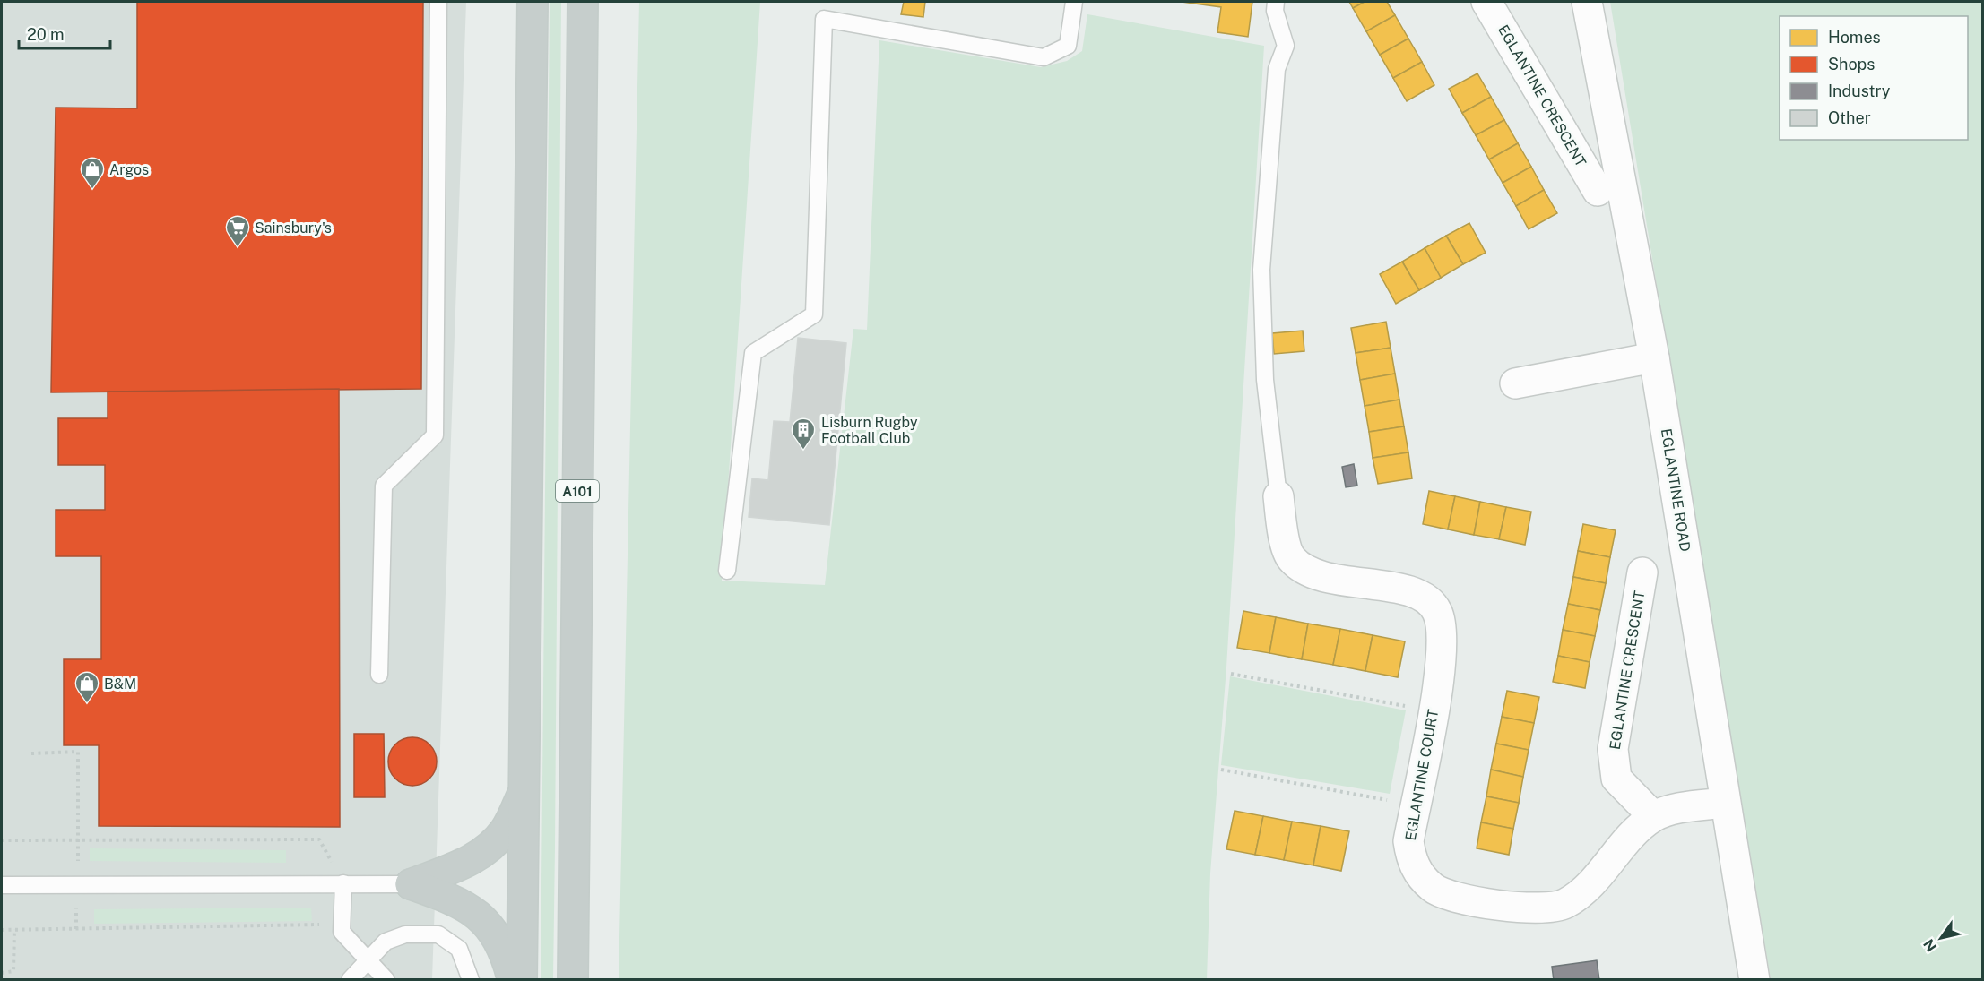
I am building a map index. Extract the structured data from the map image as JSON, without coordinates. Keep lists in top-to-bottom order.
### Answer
{
  "streets": {
    "highway": ["A101"],
    "street": ["EGLANTINE CRESCENT", "EGLANTINE ROAD", "EGLANTINE COURT"]
  },
  "crossings": [
    ["EGLANTINE CRESCENT", "EGLANTINE COURT"],
    ["EGLANTINE ROAD", "EGLANTINE COURT"]
  ],
  "places": {
    "shop": ["Argos", "B&M"],
    "supermarket": ["Sainsbury's"],
    "building": ["Lisburn Rugby Football Club"]
  },
  "legend": [
    "Homes",
    "Shops",
    "Industry",
    "Other"
  ],
  "scale_bar": "20 m",
  "north": "bottom left"
}
